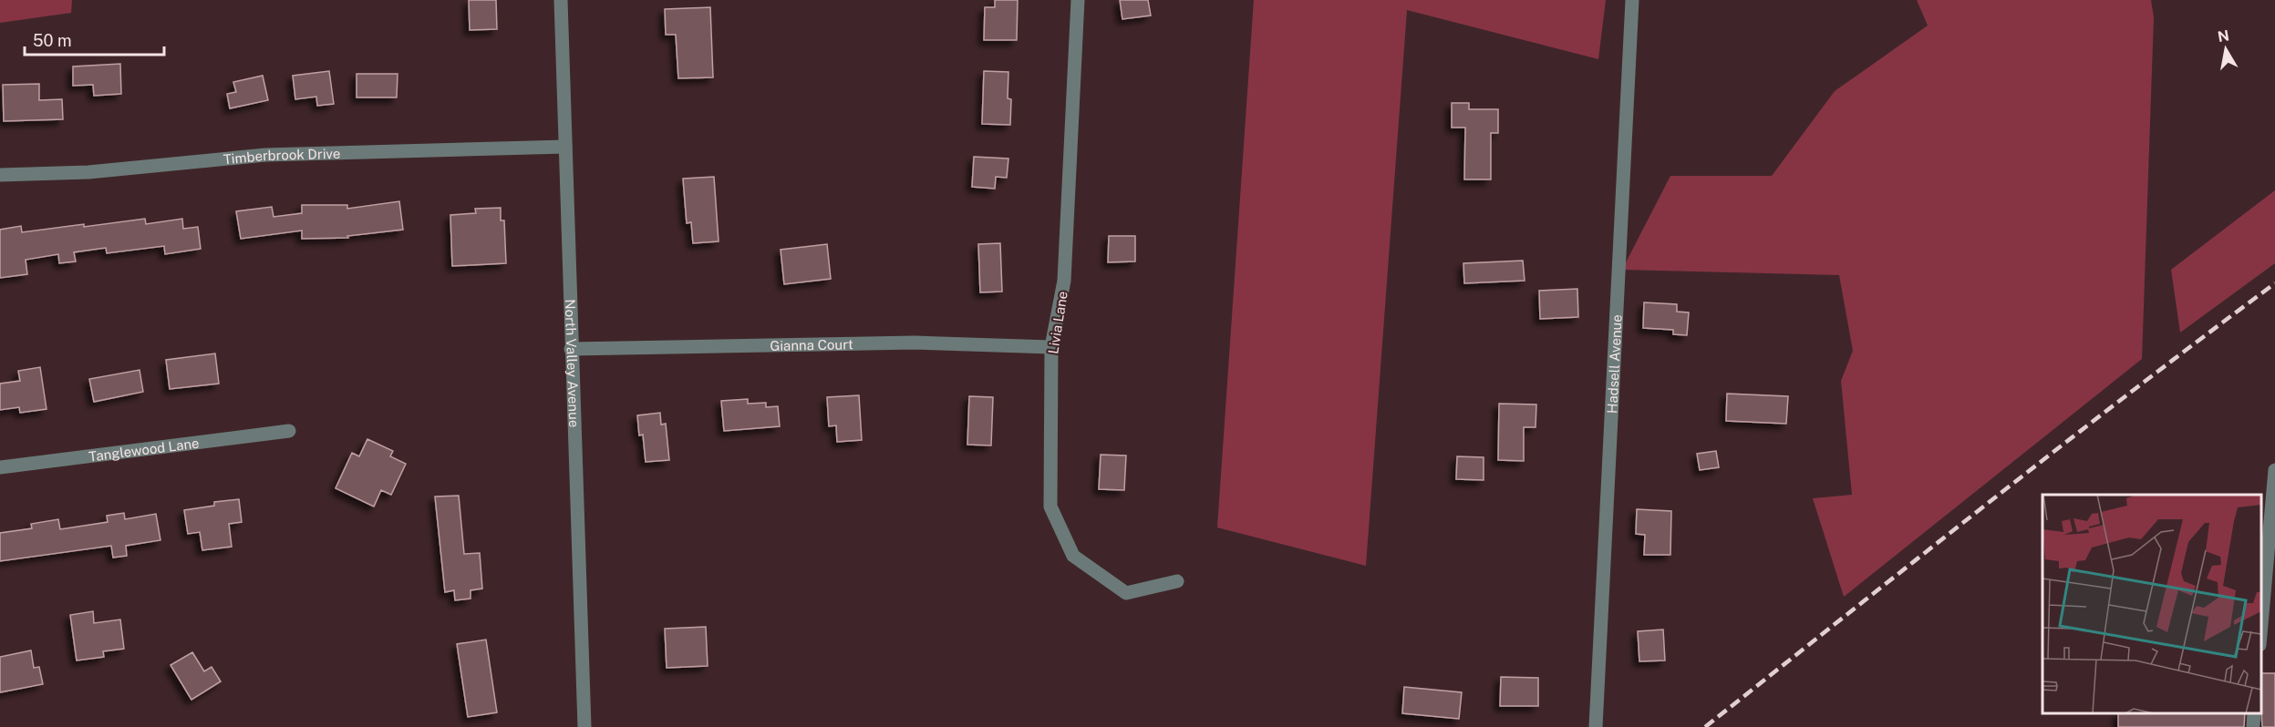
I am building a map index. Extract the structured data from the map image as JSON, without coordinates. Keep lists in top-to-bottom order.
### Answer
{
  "streets": {
    "street": [
      "Timberbrook Drive",
      "Livia Lane",
      "Gianna Court",
      "North Valley Avenue",
      "Hadsell Avenue",
      "Tanglewood Lane"
    ]
  },
  "crossings": [
    ["Timberbrook Drive", "North Valley Avenue"],
    ["Livia Lane", "Gianna Court"],
    ["Gianna Court", "North Valley Avenue"]
  ],
  "scale_bar": "50 m",
  "north": "top"
}
